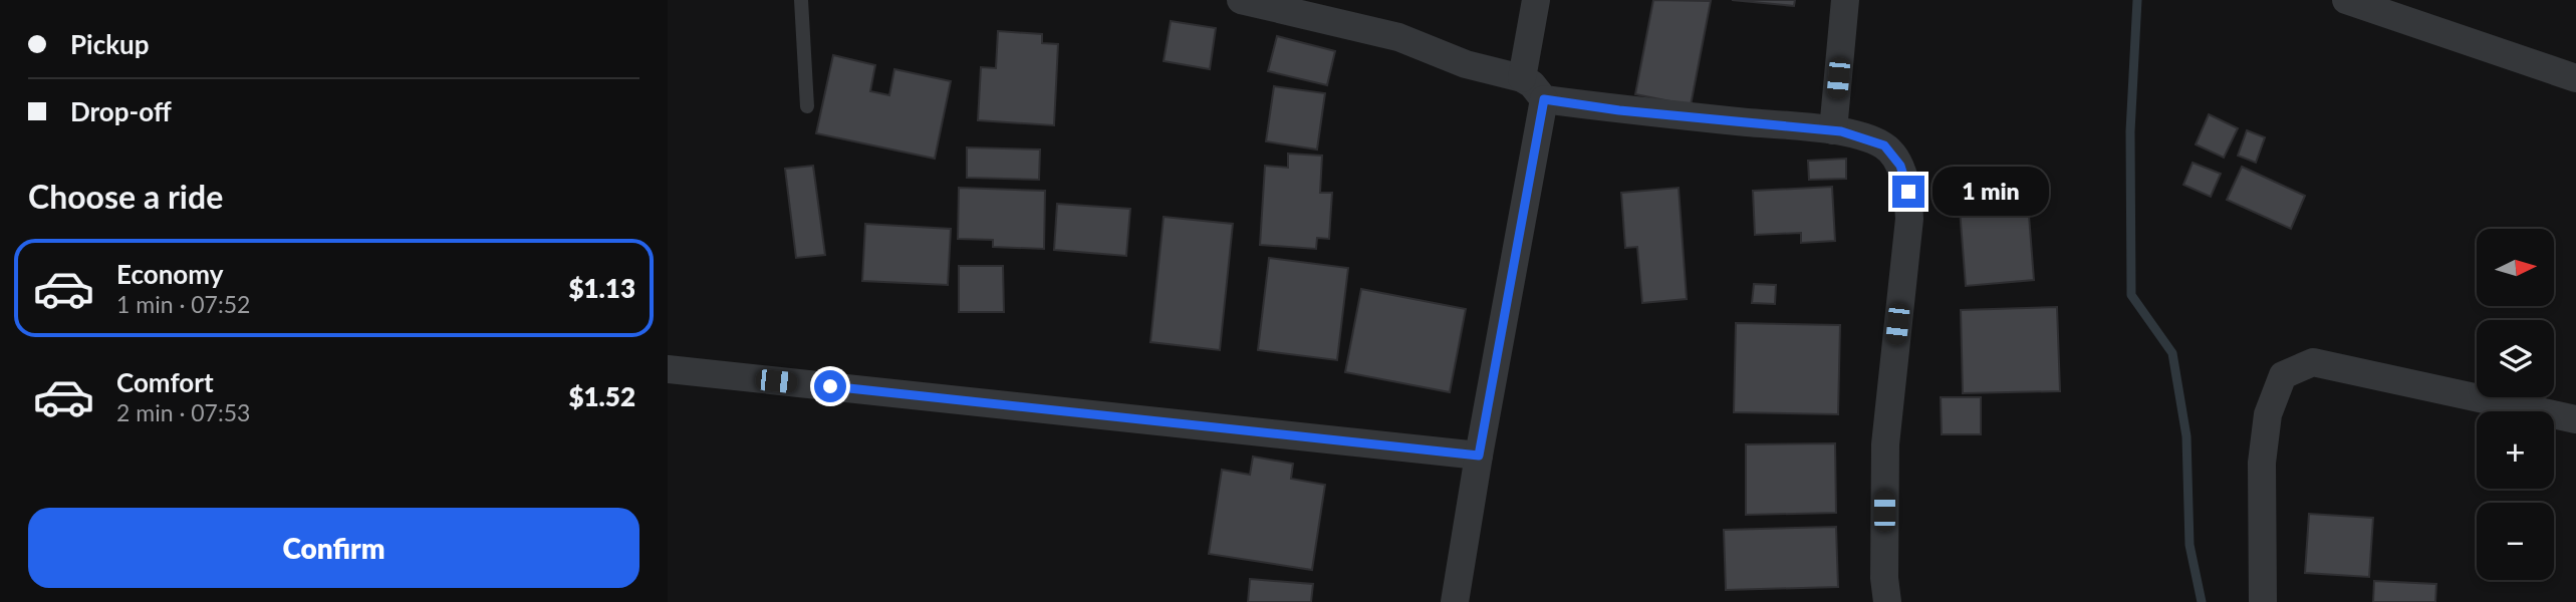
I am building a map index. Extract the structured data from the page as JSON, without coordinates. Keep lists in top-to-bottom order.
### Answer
{
  "north": "right",
  "page": {
    "banner": ["Pickup", "Drop-off"],
    "heading": "Choose a ride",
    "bubble": "1 min",
    "map_buttons": ["+", "−"],
    "list": [
      {
        "name": "Economy",
        "note": "1 min · 07:52",
        "value": "$1.13"
      },
      {
        "name": "Comfort",
        "note": "2 min · 07:53",
        "value": "$1.52"
      }
    ],
    "buttons": "Confirm"
  }
}
